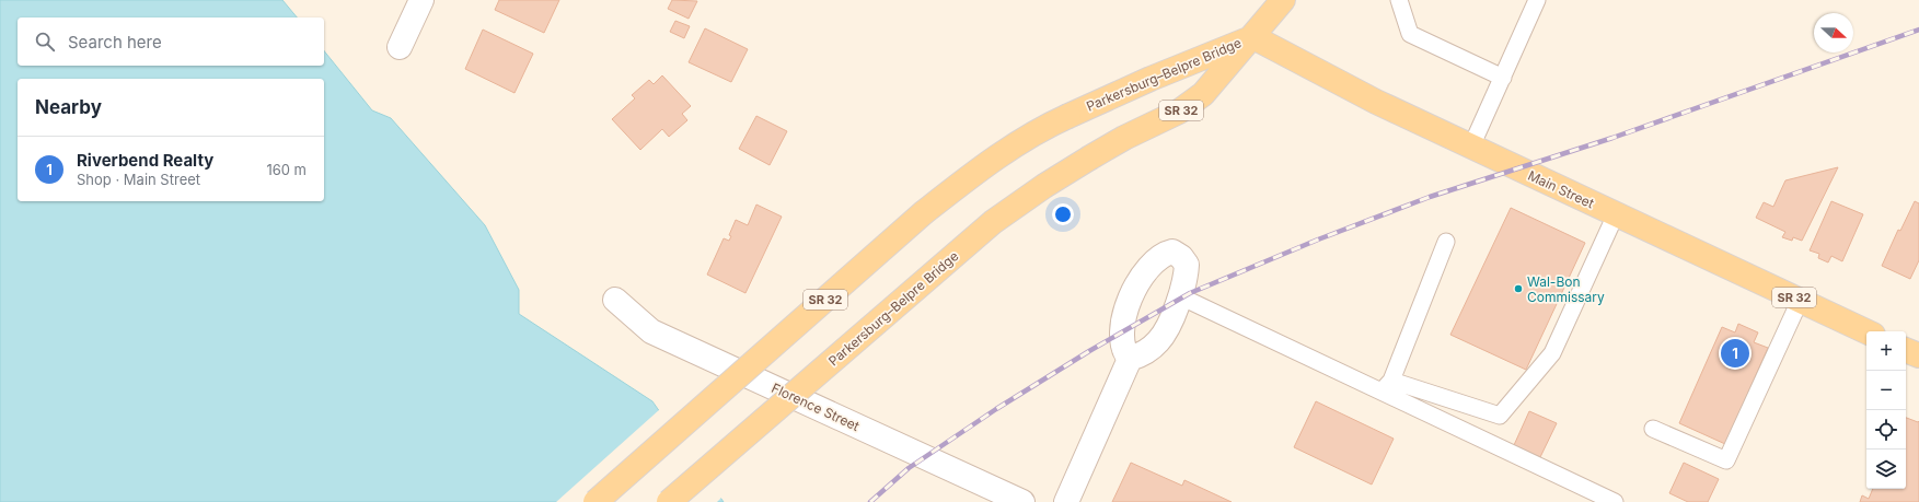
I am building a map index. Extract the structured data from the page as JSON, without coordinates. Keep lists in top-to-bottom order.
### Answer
{
  "streets": {
    "main road": ["Parkersburg–Belpre Bridge", "SR 32", "Main Street"],
    "street": ["Florence Street"]
  },
  "crossings": [
    ["Parkersburg–Belpre Bridge", "Main Street"]
  ],
  "places": ["Wal-Bon Commissary"],
  "north": "right",
  "page": {
    "search": "Search here",
    "heading": "Nearby",
    "list": [
      {
        "mark": "1",
        "name": "Riverbend Realty",
        "note": "Shop · Main Street",
        "value": "160 m"
      }
    ],
    "map_buttons": ["+", "−"],
    "pins": "1"
  }
}
